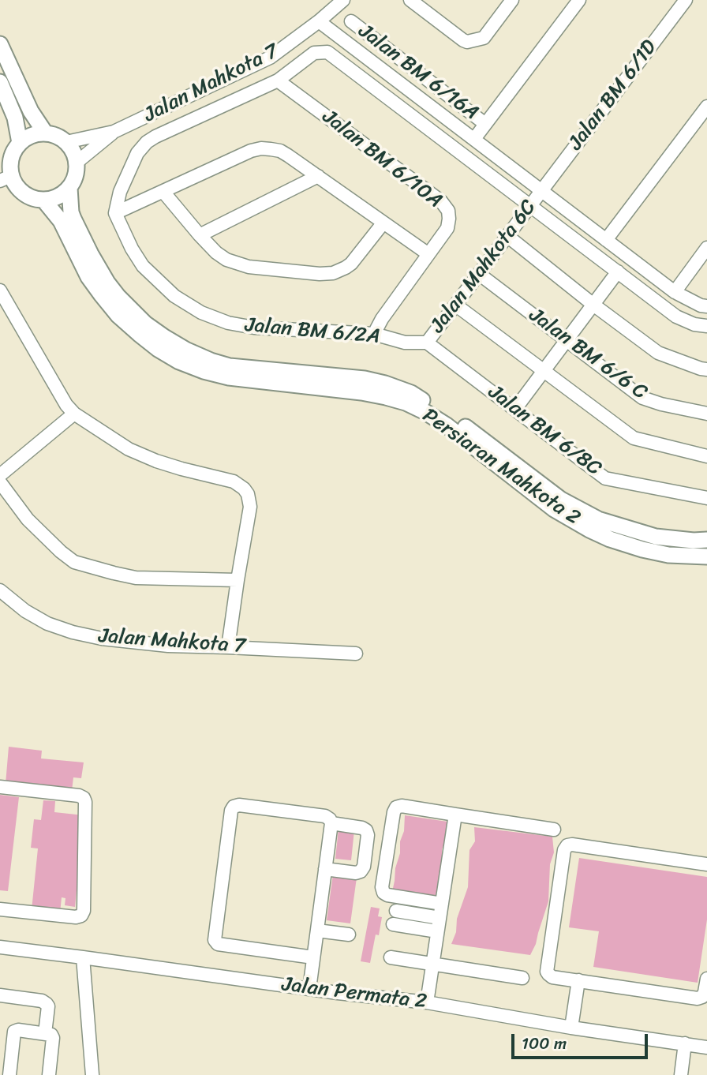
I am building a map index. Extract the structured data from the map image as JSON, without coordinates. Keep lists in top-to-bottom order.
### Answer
{
  "streets": {
    "main road": ["Persiaran Mahkota 2"],
    "street": [
      "Jalan BM 6/16A",
      "Jalan Mahkota 7",
      "Jalan BM 6/1D",
      "Jalan BM 6/10A",
      "Jalan Mahkota 6C",
      "Jalan BM 6/2A",
      "Jalan BM 6/6 C",
      "Jalan BM 6/8C",
      "Jalan Permata 2"
    ]
  },
  "crossings": [
    ["Jalan Mahkota 7", "Persiaran Mahkota 2"],
    ["Jalan BM 6/1D", "Jalan Mahkota 6C"],
    ["Jalan BM 6/10A", "Jalan BM 6/2A"],
    ["Jalan Mahkota 6C", "Jalan BM 6/2A"],
    ["Jalan Mahkota 6C", "Jalan BM 6/6 C"],
    ["Jalan Mahkota 6C", "Jalan BM 6/8C"],
    ["Jalan BM 6/2A", "Jalan BM 6/8C"]
  ],
  "scale_bar": "100 m"
}
